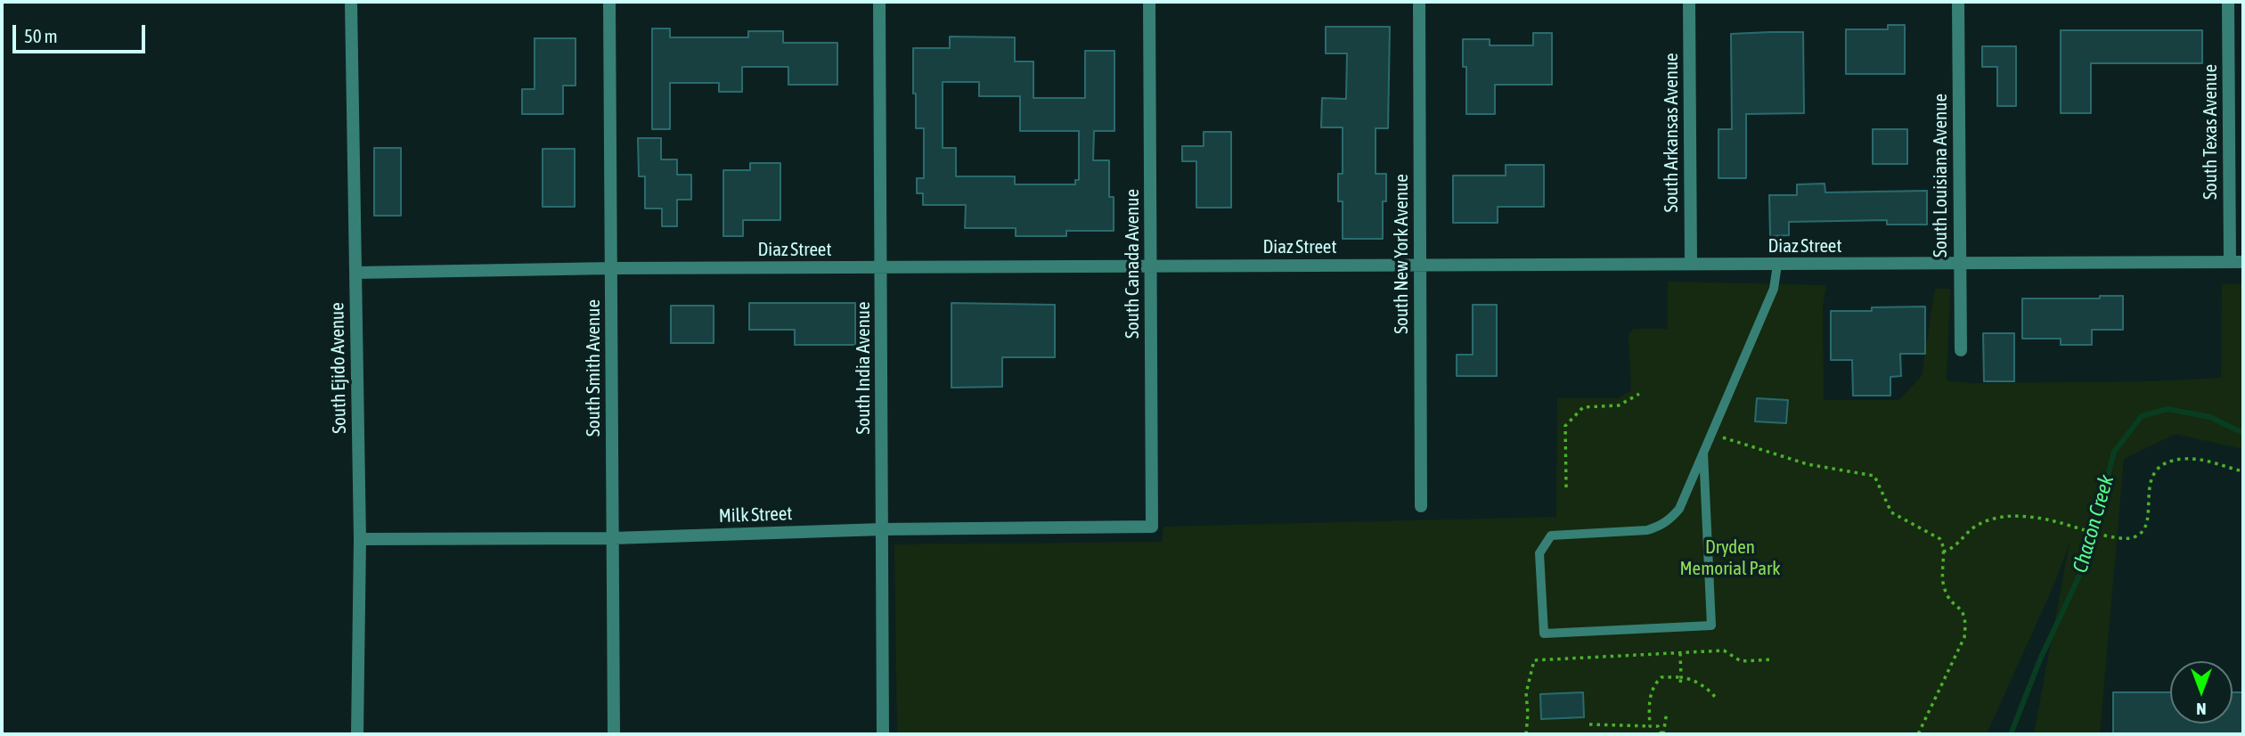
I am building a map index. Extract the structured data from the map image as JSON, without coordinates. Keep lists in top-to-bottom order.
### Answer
{
  "streets": {
    "street": [
      "South Texas Avenue",
      "South Arkansas Avenue",
      "South Louisiana Avenue",
      "Diaz Street",
      "South New York Avenue",
      "South Canada Avenue",
      "South Ejido Avenue",
      "South Smith Avenue",
      "South India Avenue",
      "Milk Street"
    ]
  },
  "crossings": [
    ["South Texas Avenue", "Diaz Street"],
    ["South Arkansas Avenue", "Diaz Street"],
    ["South Louisiana Avenue", "Diaz Street"],
    ["Diaz Street", "South New York Avenue"],
    ["Diaz Street", "South Canada Avenue"],
    ["Diaz Street", "South Ejido Avenue"],
    ["Diaz Street", "South Smith Avenue"],
    ["Diaz Street", "South India Avenue"],
    ["South Canada Avenue", "Milk Street"],
    ["South Ejido Avenue", "Milk Street"],
    ["South Smith Avenue", "Milk Street"],
    ["South India Avenue", "Milk Street"]
  ],
  "water": ["Chacon Creek"],
  "parks": ["Dryden Memorial Park"],
  "scale_bar": "50 m",
  "north": "bottom"
}
